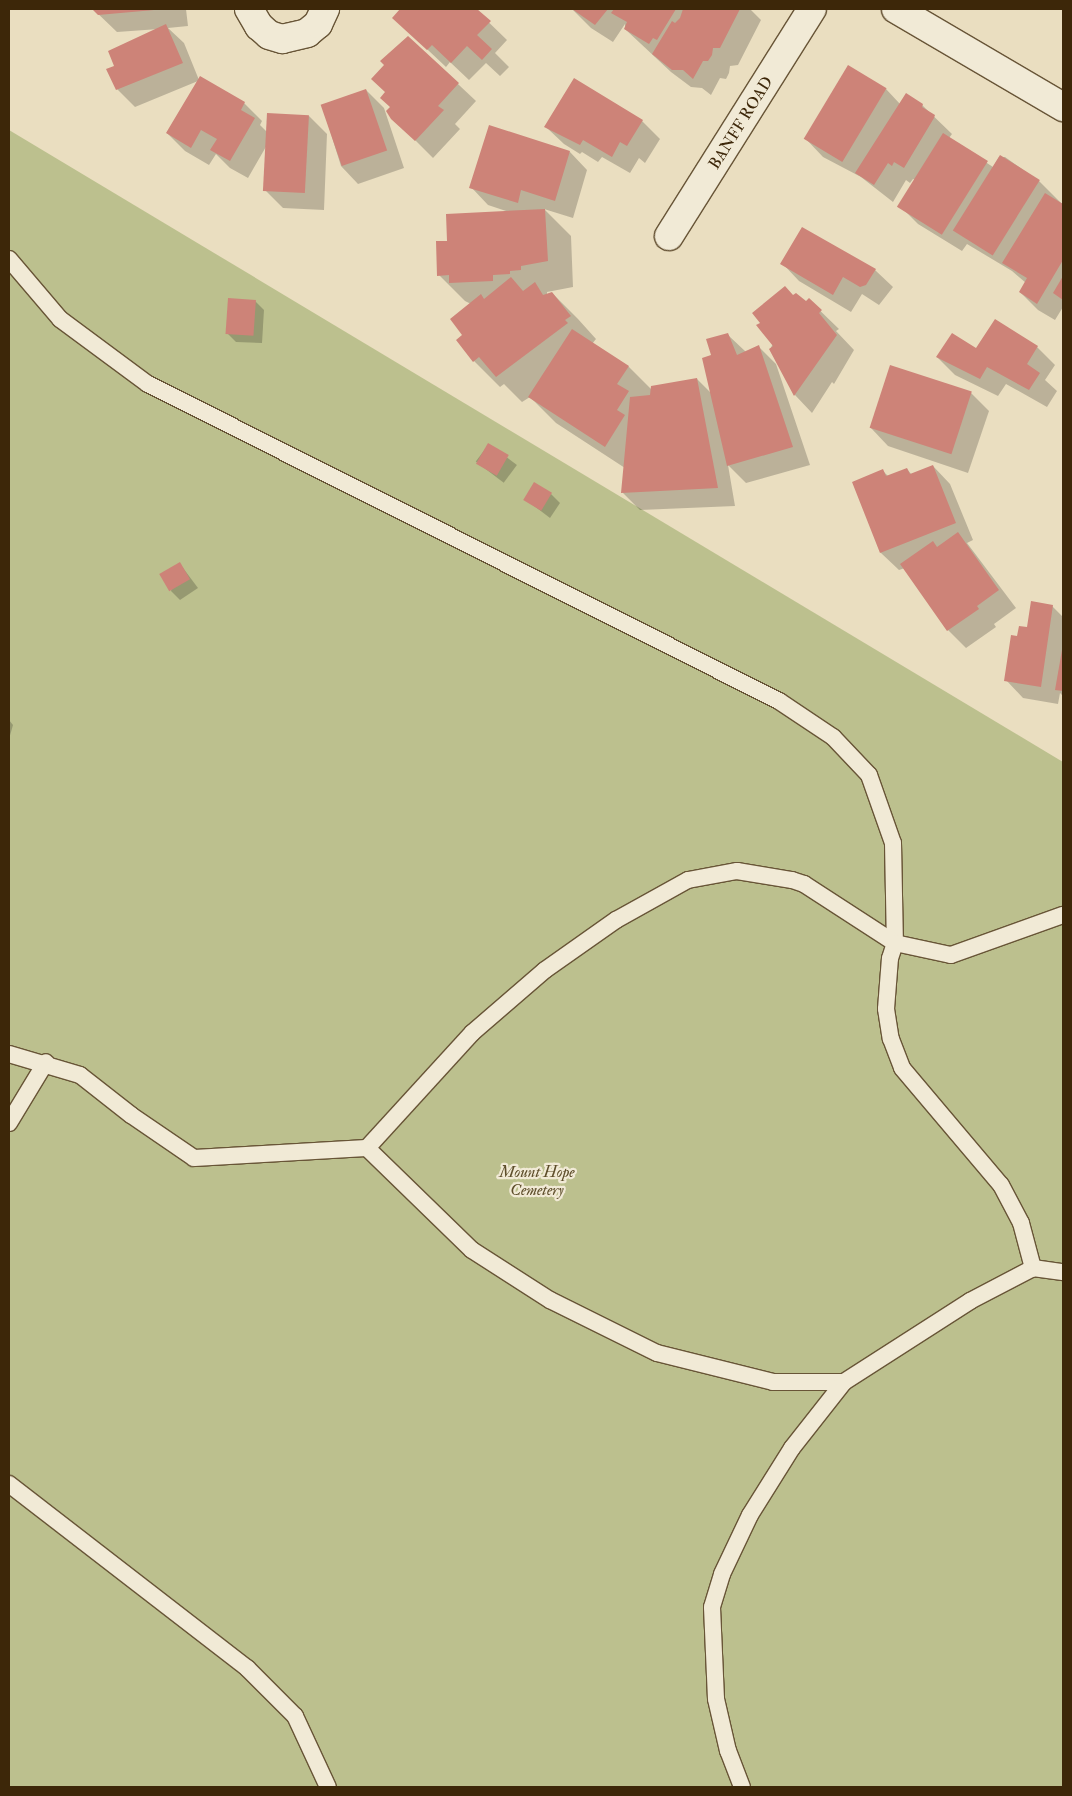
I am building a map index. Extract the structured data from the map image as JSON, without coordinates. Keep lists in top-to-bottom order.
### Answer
{
  "streets": {
    "street": ["BANFF ROAD"]
  },
  "parks": ["Mount Hope Cemetery"]
}
